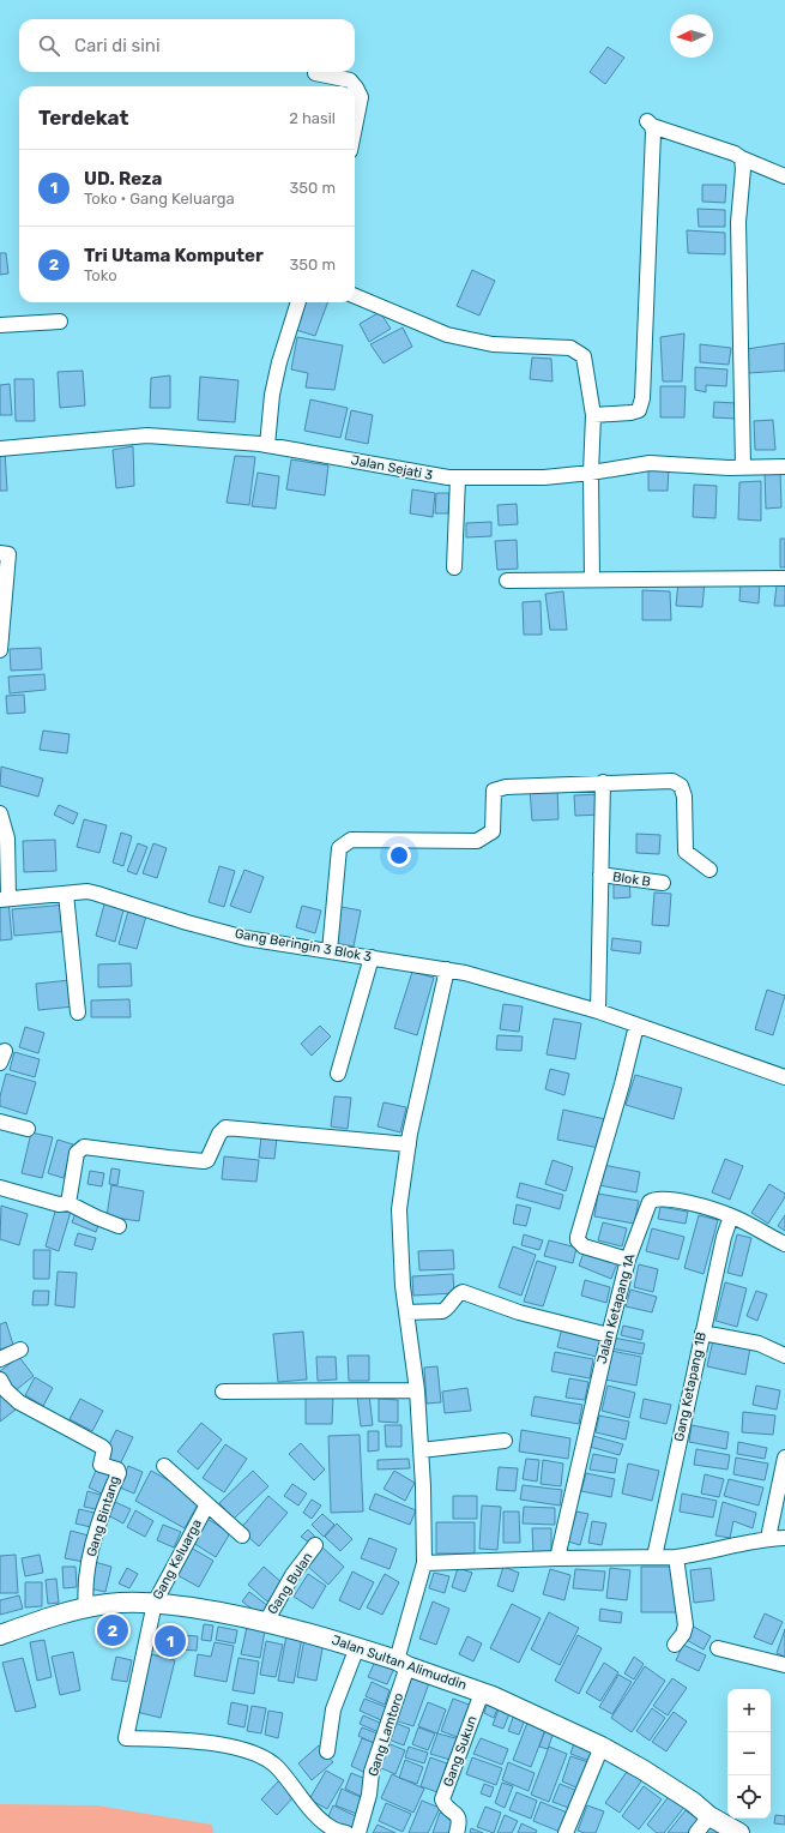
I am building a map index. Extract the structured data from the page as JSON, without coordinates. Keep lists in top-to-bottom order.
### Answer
{
  "streets": {
    "main road": ["Jalan Sultan Alimuddin"],
    "street": [
      "Jalan Sejati 3",
      "Blok B",
      "Gang Beringin 3 Blok 3",
      "Jalan Ketapang 1A",
      "Gang Ketapang 1B",
      "Gang Bintang",
      "Gang Keluarga",
      "Gang Bulan",
      "Gang Lamtoro",
      "Gang Sukun"
    ]
  },
  "crossings": [
    ["Gang Beringin 3 Blok 3", "Gang Lamtoro"],
    ["Jalan Ketapang 1A", "Gang Ketapang 1B"],
    ["Gang Bintang", "Jalan Sultan Alimuddin"],
    ["Gang Keluarga", "Jalan Sultan Alimuddin"],
    ["Gang Bulan", "Jalan Sultan Alimuddin"],
    ["Jalan Sultan Alimuddin", "Gang Lamtoro"],
    ["Jalan Sultan Alimuddin", "Gang Sukun"]
  ],
  "north": "left",
  "page": {
    "search": "Cari di sini",
    "heading": ["Terdekat", "2 hasil"],
    "list": [
      {
        "mark": "1",
        "name": "UD. Reza",
        "note": "Toko · Gang Keluarga",
        "value": "350 m"
      },
      {
        "mark": "2",
        "name": "Tri Utama Komputer",
        "note": "Toko",
        "value": "350 m"
      }
    ],
    "pins": ["2", "1"],
    "map_buttons": ["+", "−"]
  }
}
